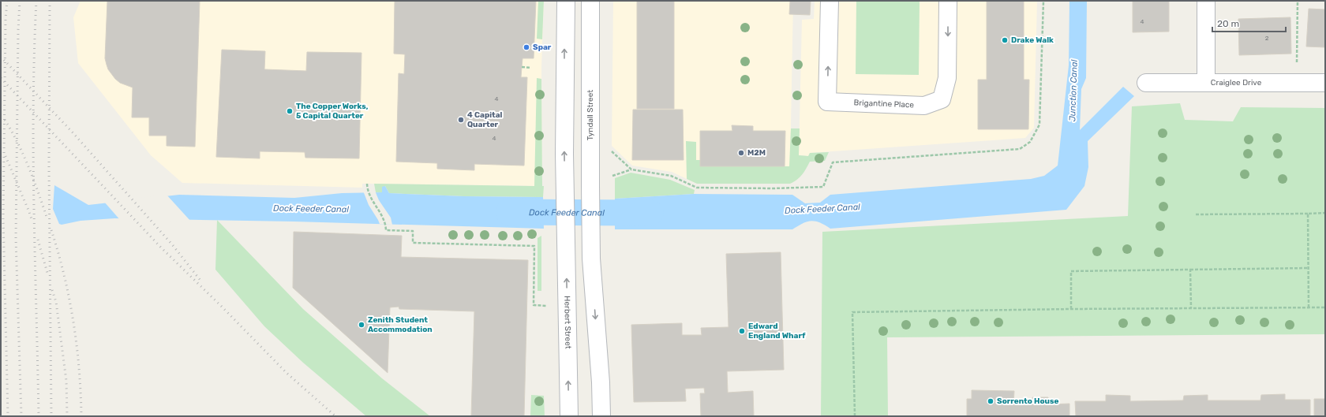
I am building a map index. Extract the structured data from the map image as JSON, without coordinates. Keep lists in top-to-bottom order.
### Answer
{
  "streets": {
    "street": [
      "Craiglee Drive",
      "Brigantine Place",
      "Tyndall Street",
      "Herbert Street"
    ]
  },
  "one_way": ["Tyndall Street", "Herbert Street"],
  "water": ["Junction Canal", "Dock Feeder Canal"],
  "places": [
    "Drake Walk",
    "Spar",
    "The Copper Works, 5 Capital Quarter",
    "4 Capital Quarter",
    "M2M",
    "Zenith Student Accommodation",
    "Edward England Wharf",
    "Sorrento House"
  ],
  "house_numbers": [
    "4",
    "2",
    "4",
    "4"
  ],
  "scale_bar": "20 m"
}
